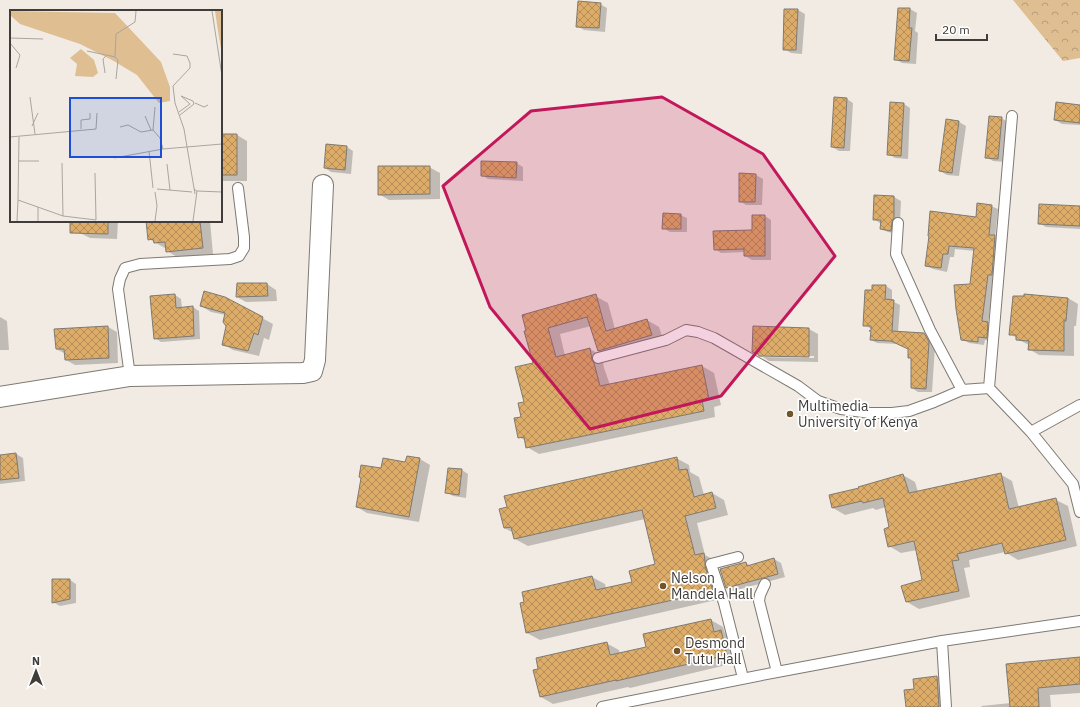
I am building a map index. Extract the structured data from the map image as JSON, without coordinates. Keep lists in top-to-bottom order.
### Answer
{
  "places": ["Multimedia University of Kenya", "Nelson Mandela Hall", "Desmond Tutu Hall"],
  "scale_bar": "20 m",
  "north": "top"
}
